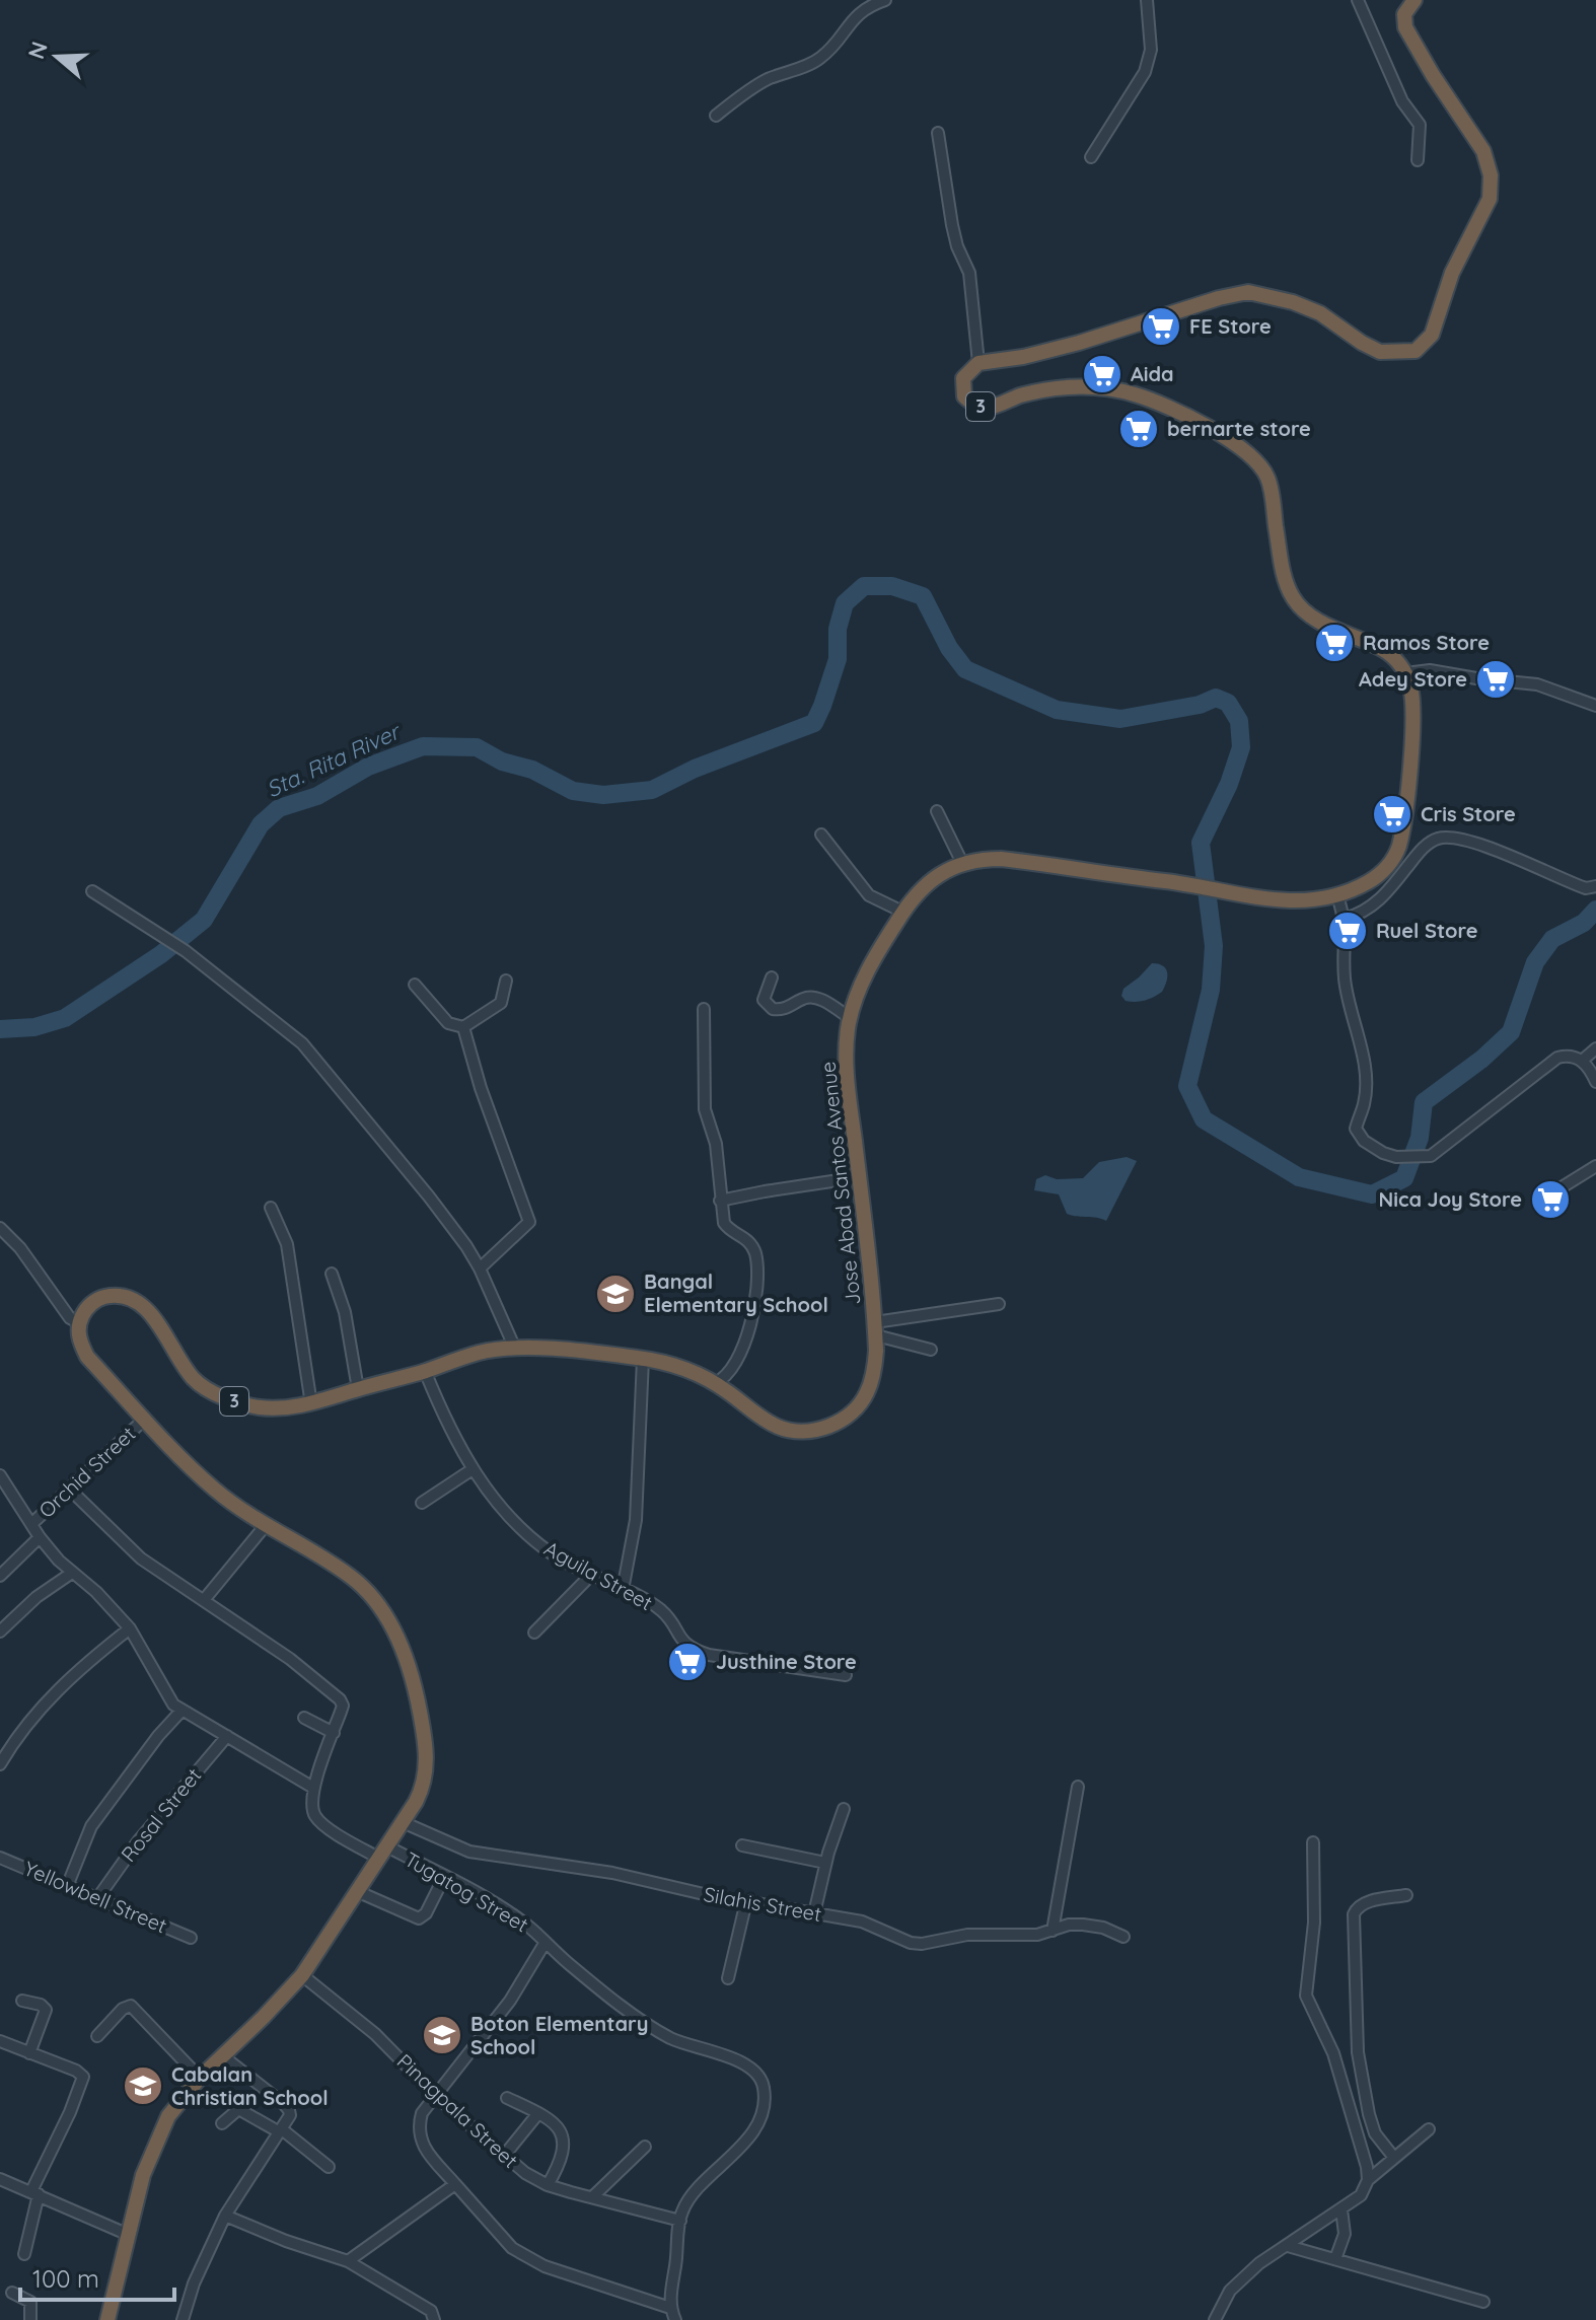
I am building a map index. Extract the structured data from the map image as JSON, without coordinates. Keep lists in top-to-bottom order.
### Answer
{
  "streets": {
    "highway": ["3", "Jose Abad Santos Avenue"],
    "street": [
      "Orchid Street",
      "Aguila Street",
      "Rosal Street",
      "Tugatog Street",
      "Yellowbell Street",
      "Silahis Street",
      "Pinagpala Street"
    ]
  },
  "crossings": [
    ["3", "Jose Abad Santos Avenue"],
    ["Jose Abad Santos Avenue", "Aguila Street"],
    ["Rosal Street", "Yellowbell Street"],
    ["Tugatog Street", "Pinagpala Street"]
  ],
  "water": ["Sta. Rita River"],
  "places": {
    "supermarket": [
      "FE Store",
      "Aida",
      "bernarte store",
      "Ramos Store",
      "Adey Store",
      "Cris Store",
      "Ruel Store",
      "Nica Joy Store",
      "Justhine Store"
    ],
    "school or university": ["Bangal Elementary School", "Boton Elementary School", "Cabalan Christian School"]
  },
  "scale_bar": "100 m",
  "north": "left"
}
